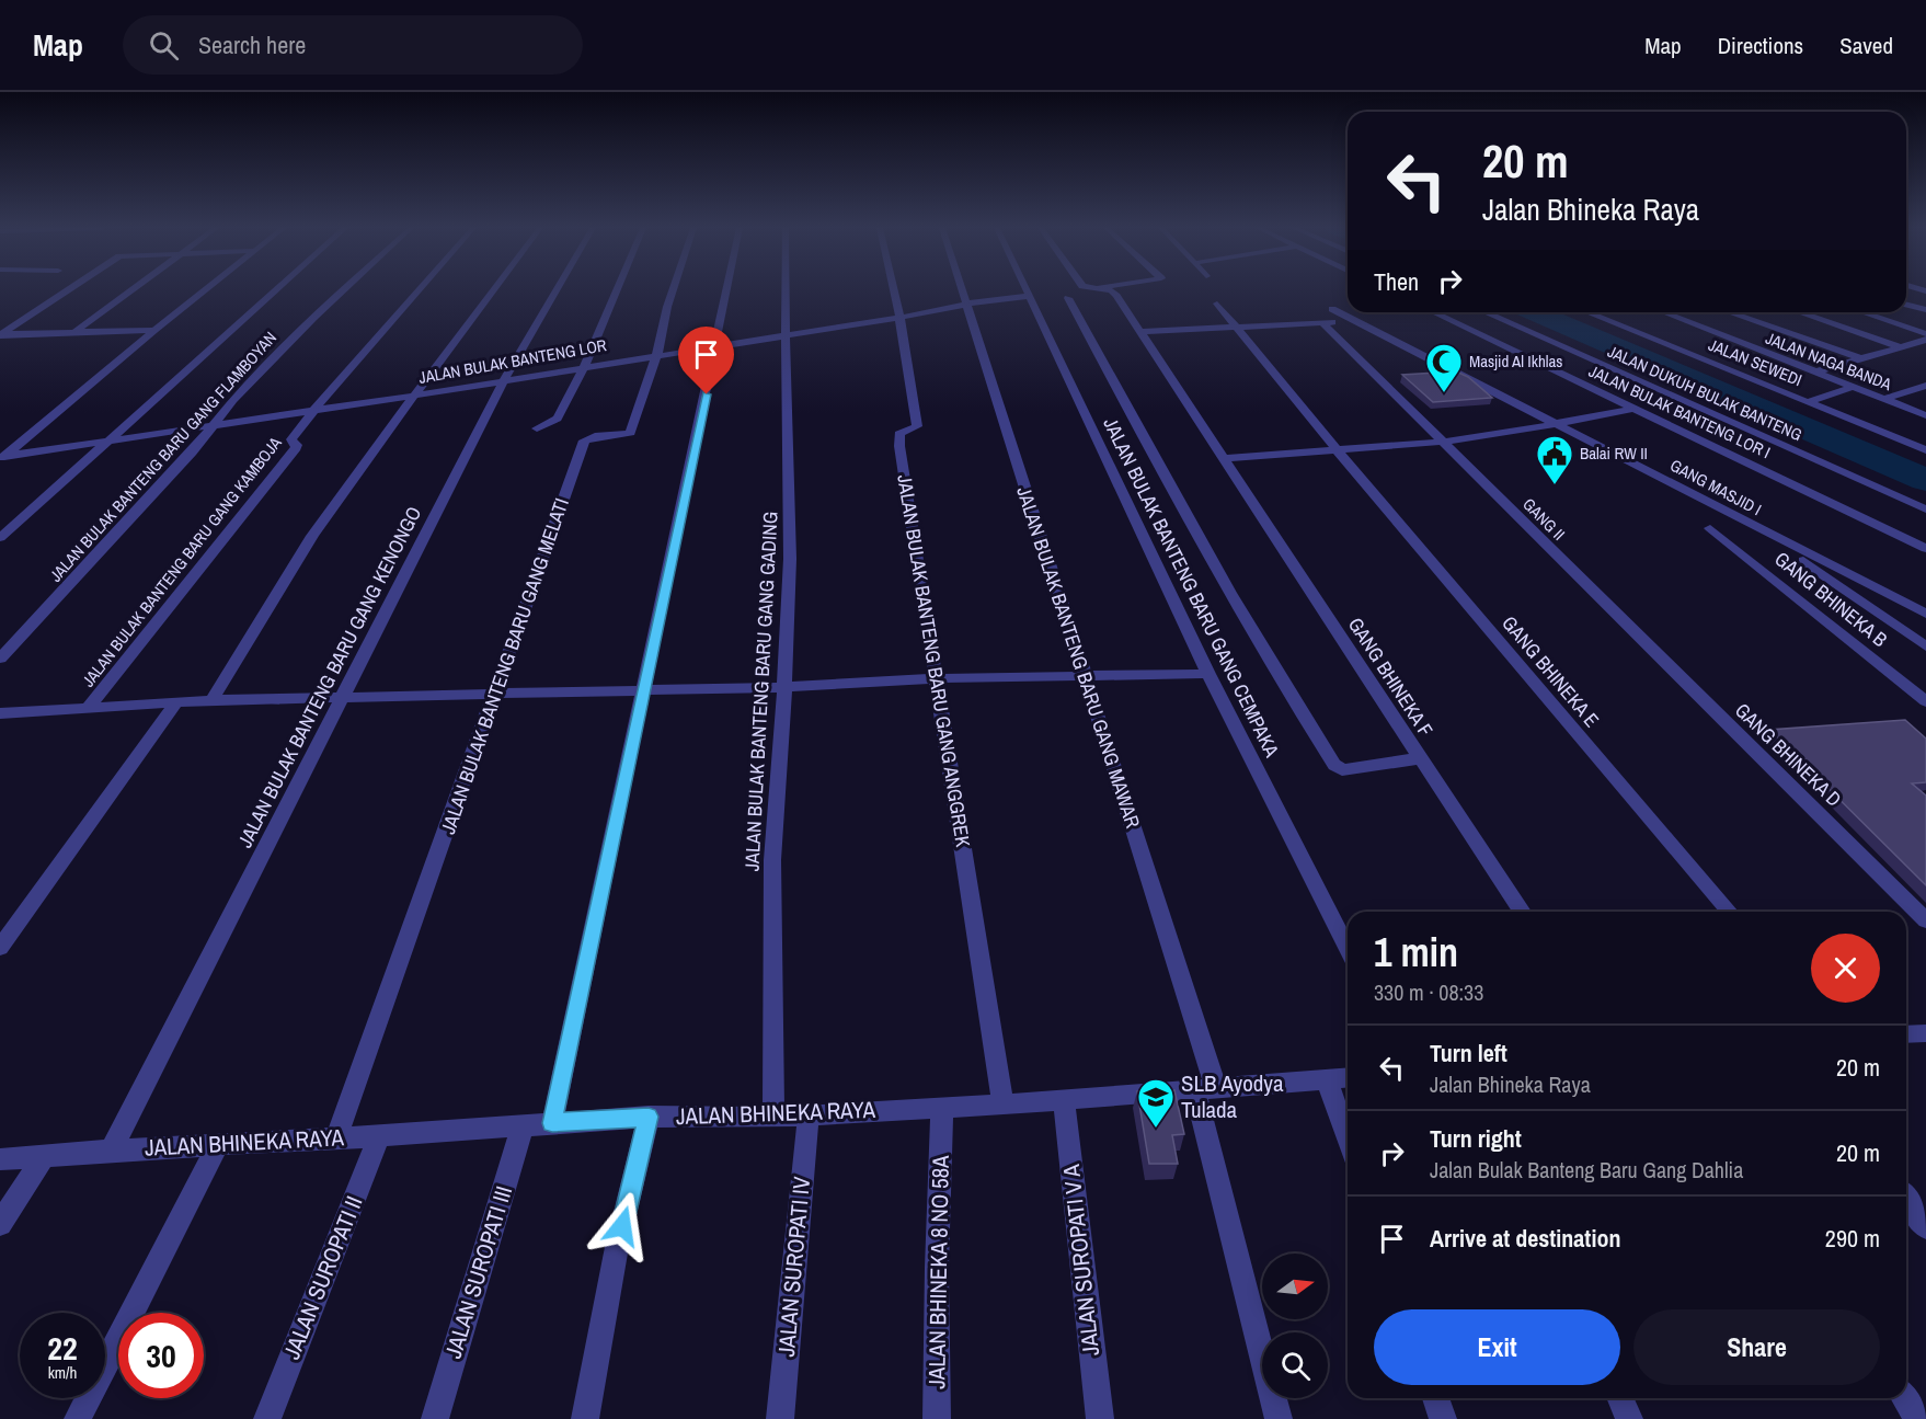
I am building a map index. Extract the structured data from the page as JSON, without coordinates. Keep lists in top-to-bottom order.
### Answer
{
  "streets": {
    "street": [
      "JALAN BULAK BANTENG LOR",
      "JALAN NAGA BANDA",
      "JALAN SEWEDI",
      "JALAN DUKUH BULAK BANTENG",
      "JALAN BULAK BANTENG LOR I",
      "JALAN BULAK BANTENG BARU GANG FLAMBOYAN",
      "GANG MASJID I",
      "GANG II",
      "JALAN BULAK BANTENG BARU GANG KAMBOJA",
      "JALAN BULAK BANTENG BARU GANG CEMPAKA",
      "GANG BHINEKA B",
      "JALAN BULAK BANTENG BARU GANG MAWAR",
      "JALAN BULAK BANTENG BARU GANG ANGGREK",
      "JALAN BULAK BANTENG BARU GANG MELATI",
      "GANG BHINEKA E",
      "JALAN BULAK BANTENG BARU GANG KENONGO",
      "GANG BHINEKA F",
      "JALAN BULAK BANTENG BARU GANG GADING",
      "GANG BHINEKA D",
      "JALAN BHINEKA RAYA",
      "JALAN SUROPATI V A",
      "JALAN SUROPATI IV",
      "JALAN SUROPATI III",
      "JALAN BHINEKA 8 NO 58A",
      "JALAN SUROPATI II"
    ]
  },
  "crossings": [
    ["JALAN BULAK BANTENG LOR", "JALAN BULAK BANTENG BARU GANG FLAMBOYAN"],
    ["JALAN BULAK BANTENG LOR", "JALAN BULAK BANTENG BARU GANG KAMBOJA"],
    ["JALAN BULAK BANTENG LOR", "JALAN BULAK BANTENG BARU GANG CEMPAKA"],
    ["JALAN BULAK BANTENG LOR", "JALAN BULAK BANTENG BARU GANG MAWAR"],
    ["JALAN BULAK BANTENG LOR", "JALAN BULAK BANTENG BARU GANG ANGGREK"],
    ["JALAN BULAK BANTENG LOR", "JALAN BULAK BANTENG BARU GANG MELATI"],
    ["JALAN BULAK BANTENG LOR", "JALAN BULAK BANTENG BARU GANG KENONGO"],
    ["JALAN BULAK BANTENG LOR", "JALAN BULAK BANTENG BARU GANG GADING"],
    ["GANG II", "GANG BHINEKA D"],
    ["JALAN BULAK BANTENG BARU GANG MAWAR", "JALAN BHINEKA RAYA"],
    ["JALAN BULAK BANTENG BARU GANG ANGGREK", "JALAN BHINEKA RAYA"],
    ["JALAN BULAK BANTENG BARU GANG MELATI", "JALAN BHINEKA RAYA"],
    ["JALAN BULAK BANTENG BARU GANG KENONGO", "JALAN BHINEKA RAYA"],
    ["JALAN BULAK BANTENG BARU GANG GADING", "JALAN BHINEKA RAYA"],
    ["JALAN BHINEKA RAYA", "JALAN SUROPATI V A"],
    ["JALAN BHINEKA RAYA", "JALAN SUROPATI IV"],
    ["JALAN BHINEKA RAYA", "JALAN SUROPATI III"],
    ["JALAN BHINEKA RAYA", "JALAN BHINEKA 8 NO 58A"],
    ["JALAN BHINEKA RAYA", "JALAN SUROPATI II"]
  ],
  "places": {
    "mosque": ["Masjid Al Ikhlas"],
    "public building": ["Balai RW II"],
    "school or university": ["SLB Ayodya Tulada"]
  },
  "north": "right",
  "page": {
    "header": "Map",
    "search": "Search here",
    "nav": ["Map", "Directions", "Saved"],
    "turn": ["20 m", "Jalan Bhineka Raya"],
    "then": "Then",
    "heading": ["1 min", "330 m · 08:33"],
    "list": [
      {
        "name": "Turn left",
        "note": "Jalan Bhineka Raya",
        "value": "20 m"
      },
      {
        "name": "Turn right",
        "note": "Jalan Bulak Banteng Baru Gang Dahlia",
        "value": "20 m"
      },
      {
        "name": "Arrive at destination",
        "value": "290 m"
      }
    ],
    "buttons": ["Exit", "Share"],
    "speed": "22 km/h",
    "limit": "30"
  }
}
